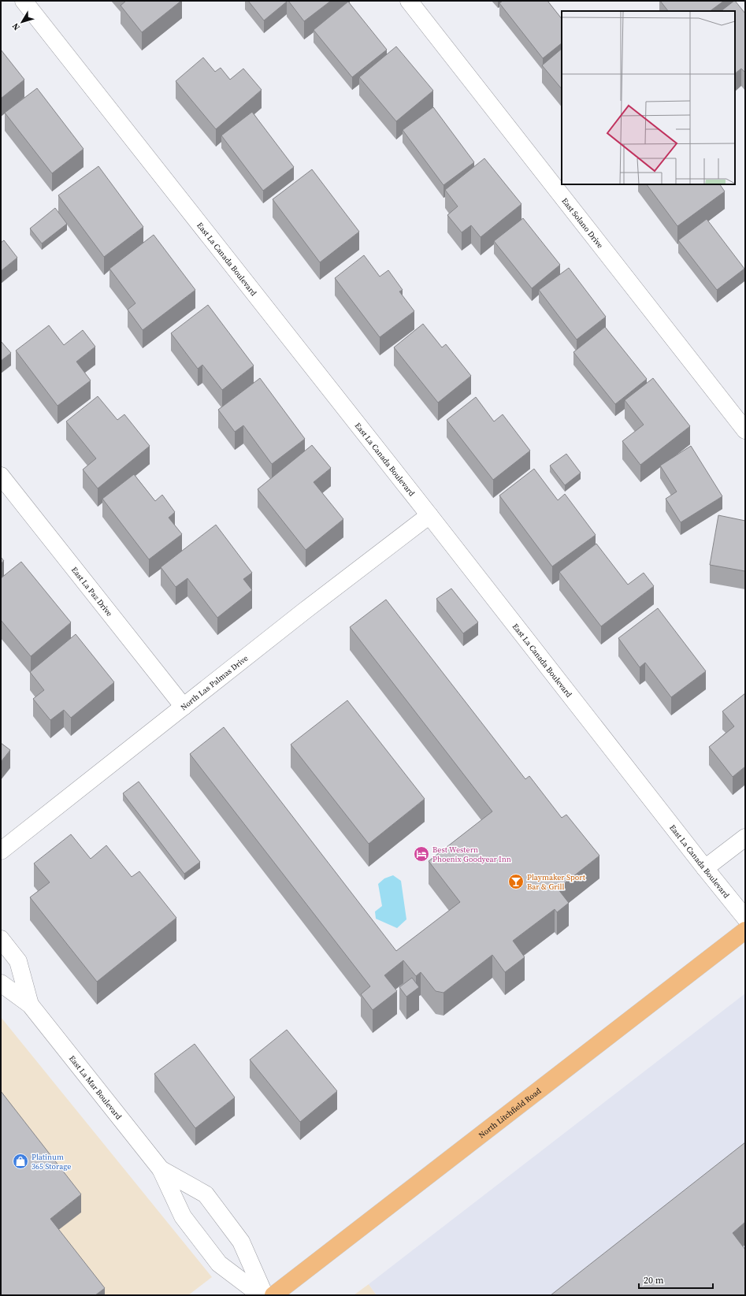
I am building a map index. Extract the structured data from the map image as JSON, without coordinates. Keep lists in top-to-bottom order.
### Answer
{
  "streets": {
    "main road": ["North Litchfield Road"],
    "street": [
      "East Solano Drive",
      "East La Canada Boulevard",
      "East La Paz Drive",
      "North Las Palmas Drive",
      "East La Mar Boulevard"
    ]
  },
  "crossings": [
    ["East La Canada Boulevard", "North Las Palmas Drive"],
    ["East La Paz Drive", "North Las Palmas Drive"]
  ],
  "places": {
    "hotel": ["Best Western Phoenix Goodyear Inn"],
    "bar": ["Playmaker Sport Bar & Grill"],
    "shop": ["Platinum 365 Storage"]
  },
  "scale_bar": "20 m",
  "north": "bottom left"
}
